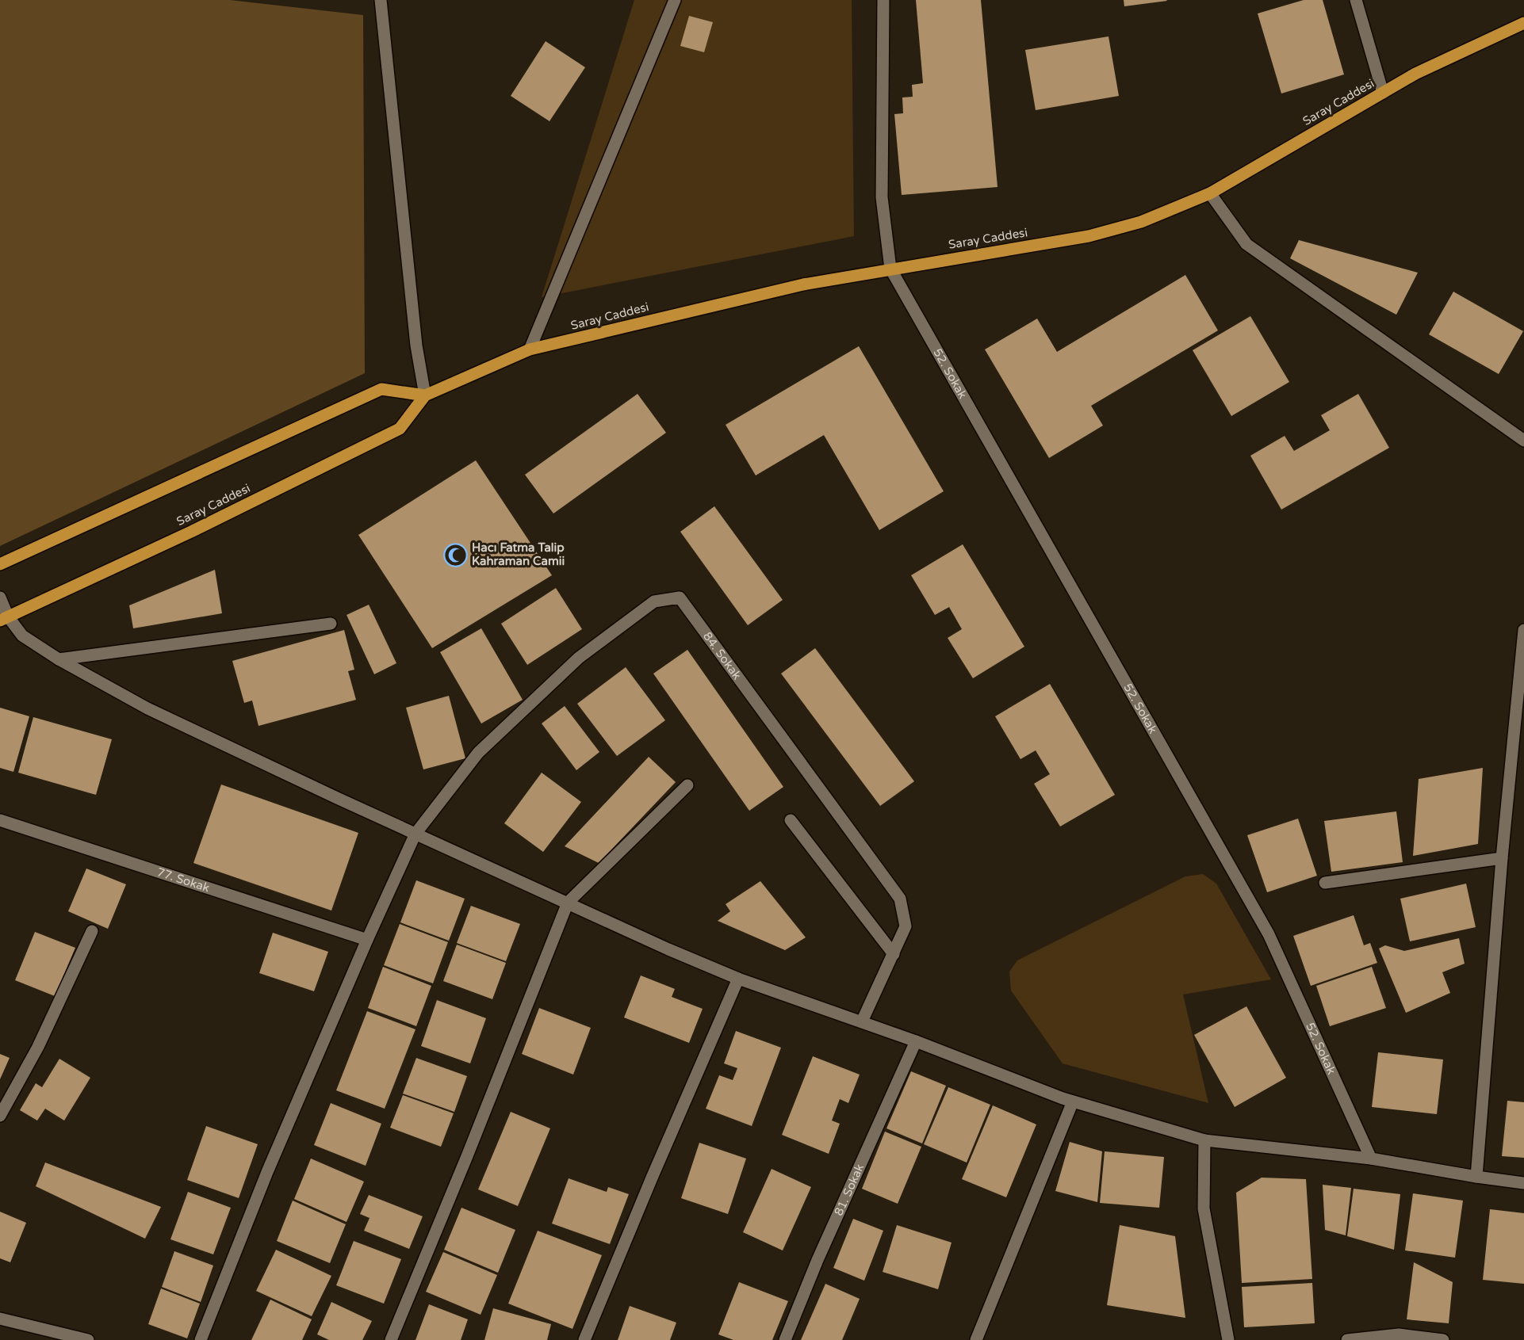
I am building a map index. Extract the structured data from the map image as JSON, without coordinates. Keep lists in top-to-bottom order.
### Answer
{
  "streets": {
    "main road": ["Saray Caddesi"],
    "street": [
      "52. Sokak",
      "84. Sokak",
      "77. Sokak",
      "81. Sokak"
    ]
  },
  "crossings": [
    ["Saray Caddesi", "52. Sokak"]
  ],
  "places": {
    "mosque": ["Hacı Fatma Talip Kahraman Camii"]
  }
}
